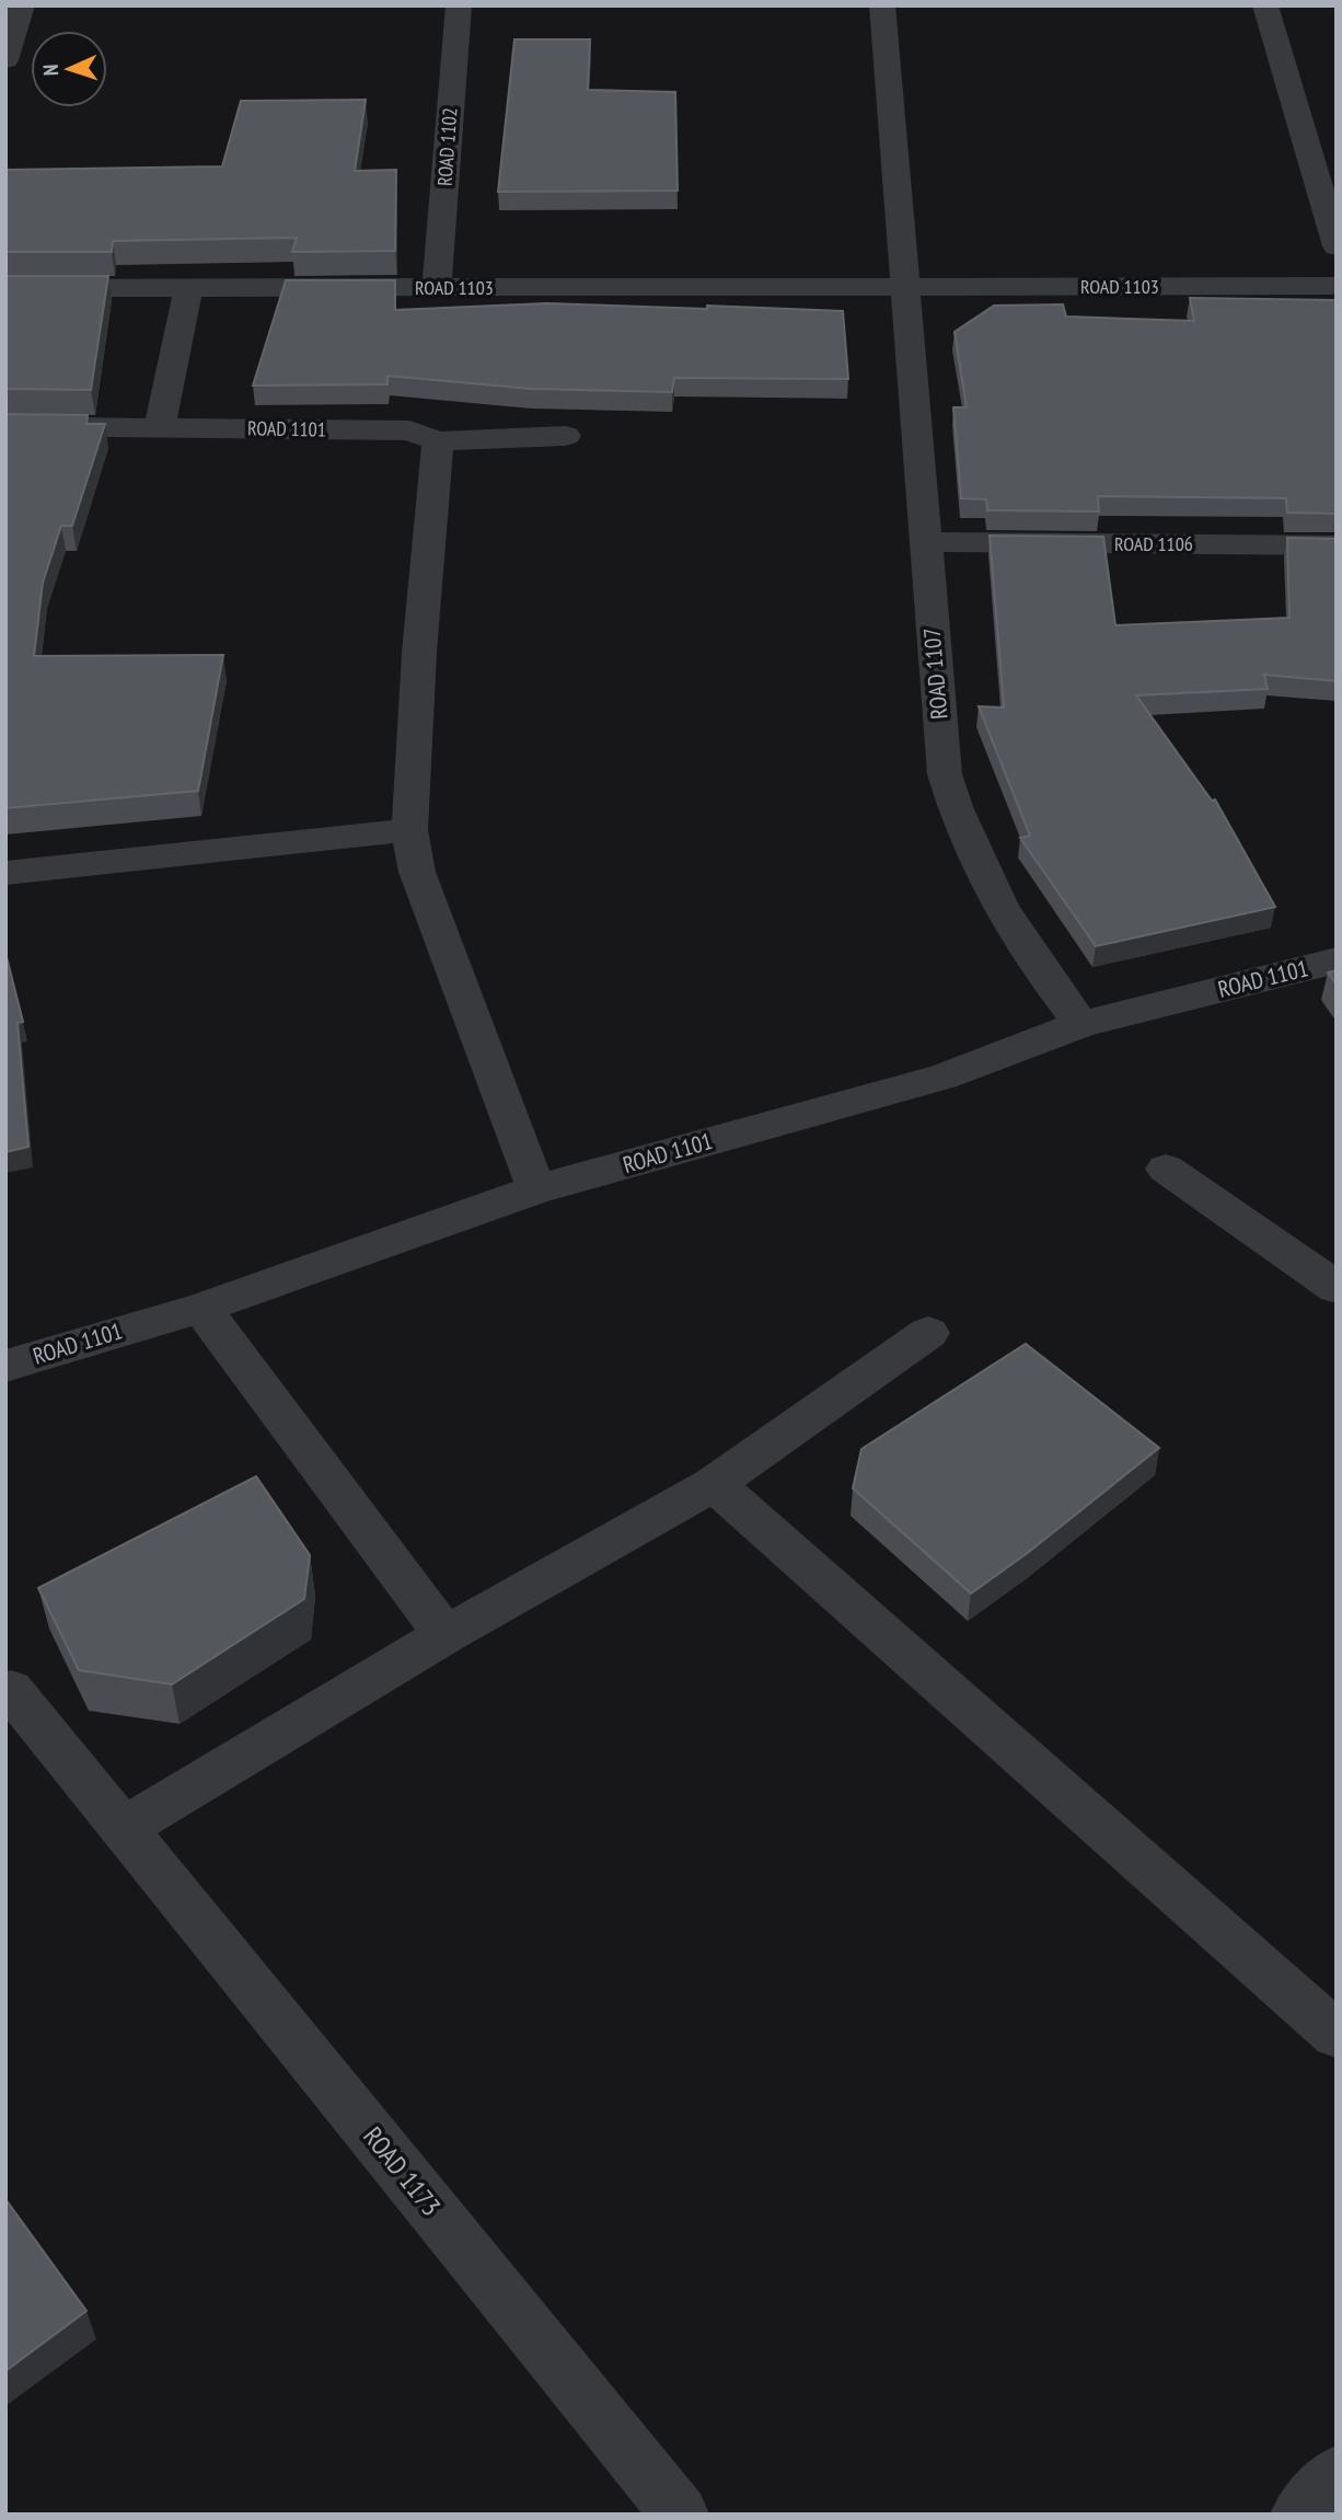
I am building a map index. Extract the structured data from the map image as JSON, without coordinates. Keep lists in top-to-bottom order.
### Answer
{
  "streets": {
    "street": [
      "ROAD 1102",
      "ROAD 1103",
      "ROAD 1101",
      "ROAD 1106",
      "ROAD 1107",
      "ROAD 1173"
    ]
  },
  "crossings": [
    ["ROAD 1102", "ROAD 1103"],
    ["ROAD 1103", "ROAD 1107"],
    ["ROAD 1101", "ROAD 1107"],
    ["ROAD 1106", "ROAD 1107"]
  ],
  "north": "left"
}
